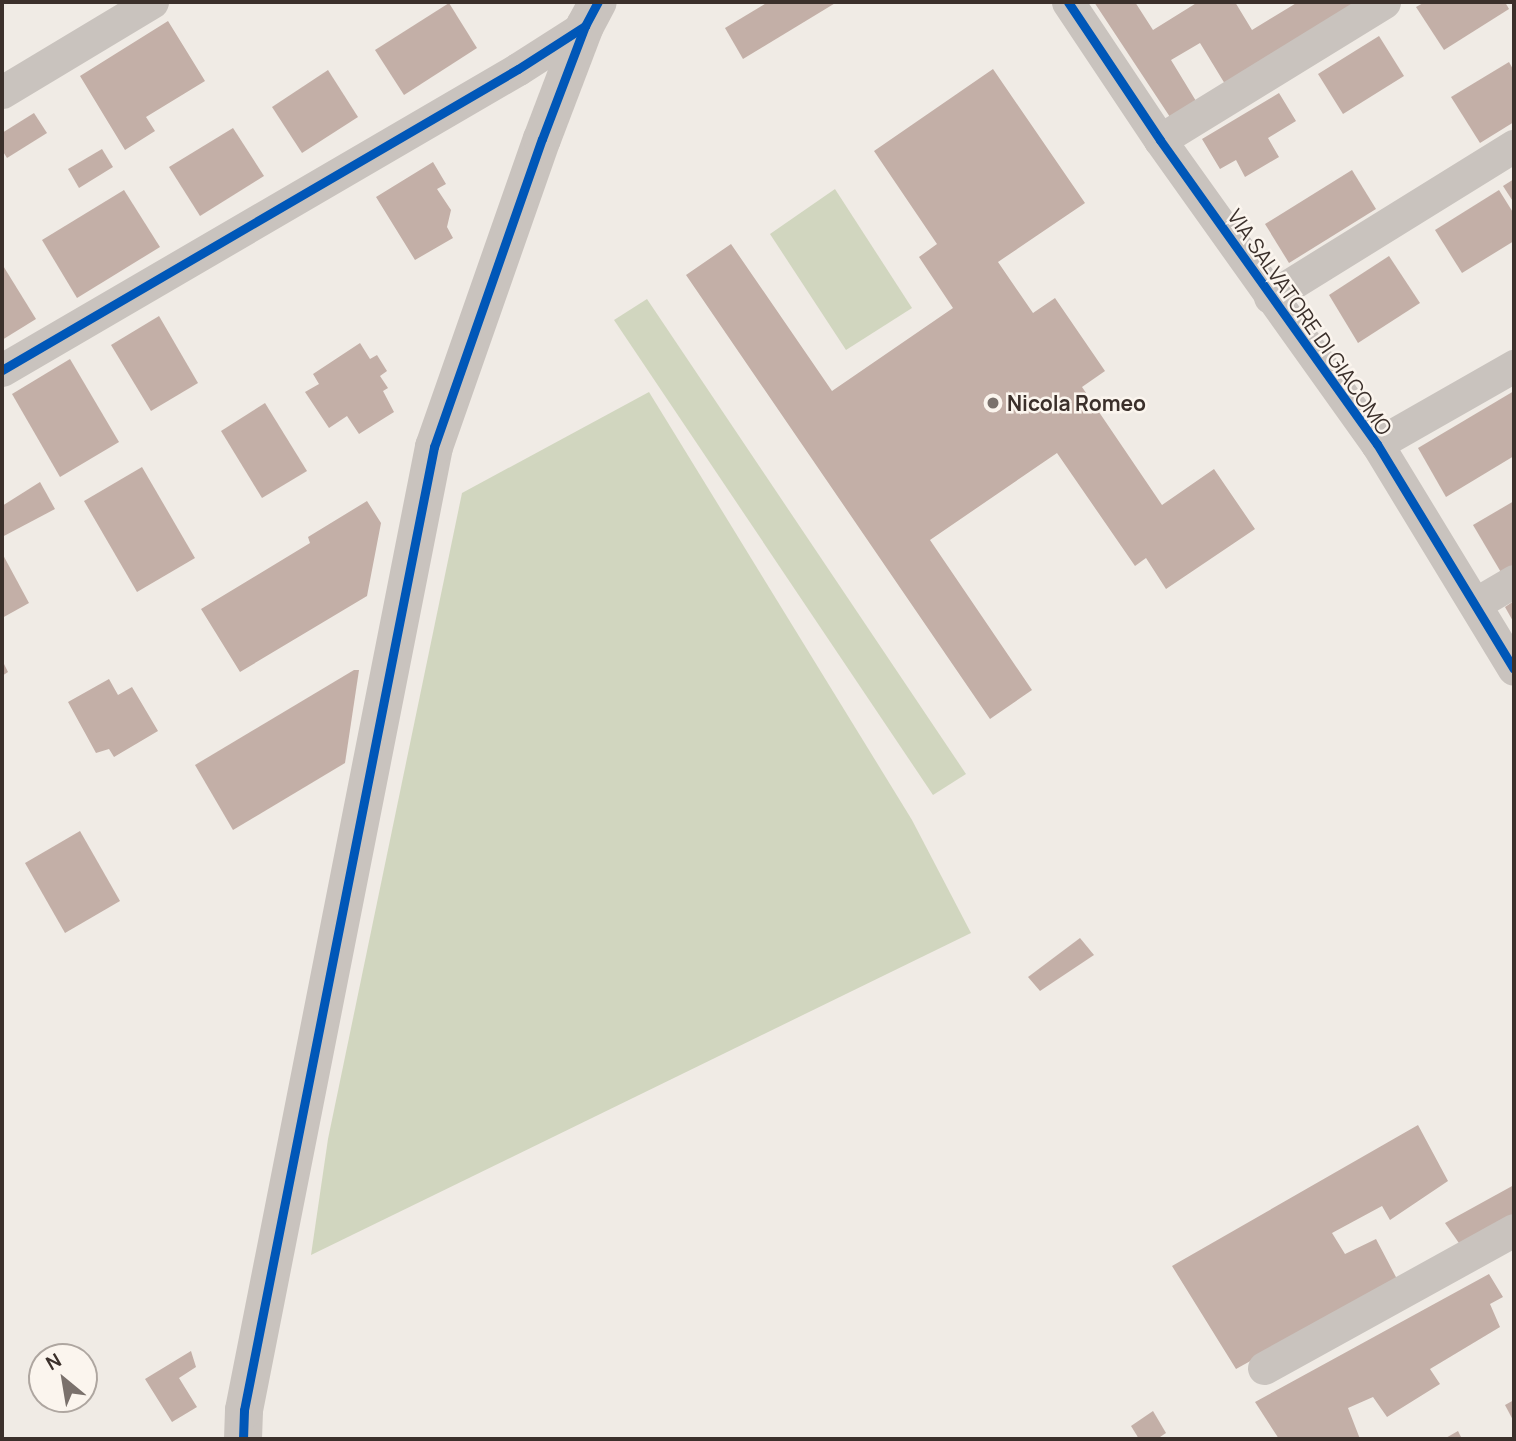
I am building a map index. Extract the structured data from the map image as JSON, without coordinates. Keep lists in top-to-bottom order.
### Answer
{
  "streets": {
    "street": ["VIA SALVATORE DI GIACOMO"]
  },
  "places": ["Nicola Romeo"],
  "north": "top left"
}
